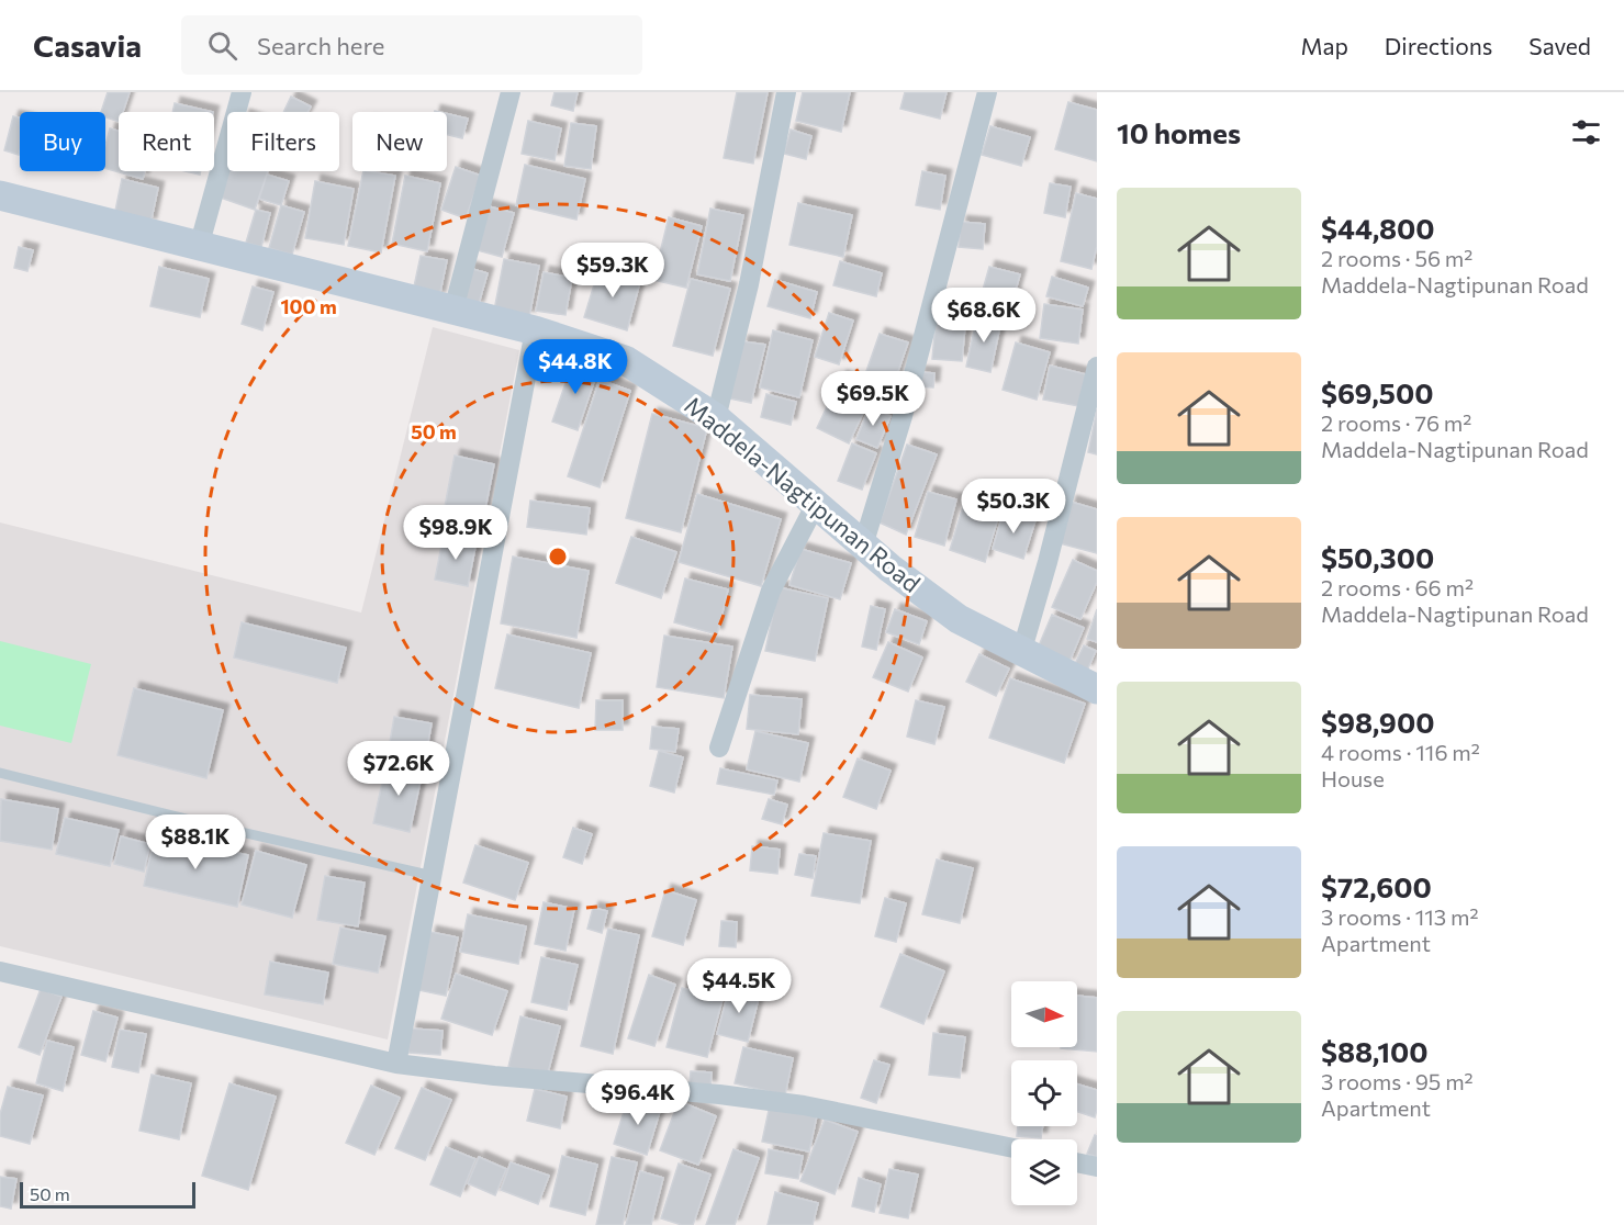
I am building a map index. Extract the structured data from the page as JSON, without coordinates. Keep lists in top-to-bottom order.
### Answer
{
  "streets": {
    "main road": ["Maddela-Nagtipunan Road"]
  },
  "scale_bar": "50 m",
  "north": "right",
  "page": {
    "header": "Casavia",
    "search": "Search here",
    "nav": ["Map", "Directions", "Saved"],
    "heading": "10 homes",
    "chip": [
      "Buy",
      "Rent",
      "Filters",
      "New"
    ],
    "list": [
      {
        "name": "$44,800",
        "note": "2 rooms · 56 m² · Maddela-Nagtipunan Road"
      },
      {
        "name": "$69,500",
        "note": "2 rooms · 76 m² · Maddela-Nagtipunan Road"
      },
      {
        "name": "$50,300",
        "note": "2 rooms · 66 m² · Maddela-Nagtipunan Road"
      },
      {
        "name": "$98,900",
        "note": "4 rooms · 116 m² · House"
      },
      {
        "name": "$72,600",
        "note": "3 rooms · 113 m² · Apartment"
      },
      {
        "name": "$88,100",
        "note": "3 rooms · 95 m² · Apartment"
      }
    ],
    "price": [
      "$59.3K",
      "$68.6K",
      "$44.8K",
      "$69.5K",
      "$50.3K",
      "$98.9K",
      "$72.6K",
      "$88.1K",
      "$44.5K",
      "$96.4K"
    ],
    "scale": "50 m"
  },
  "rings": ["100 m", "50 m"]
}
